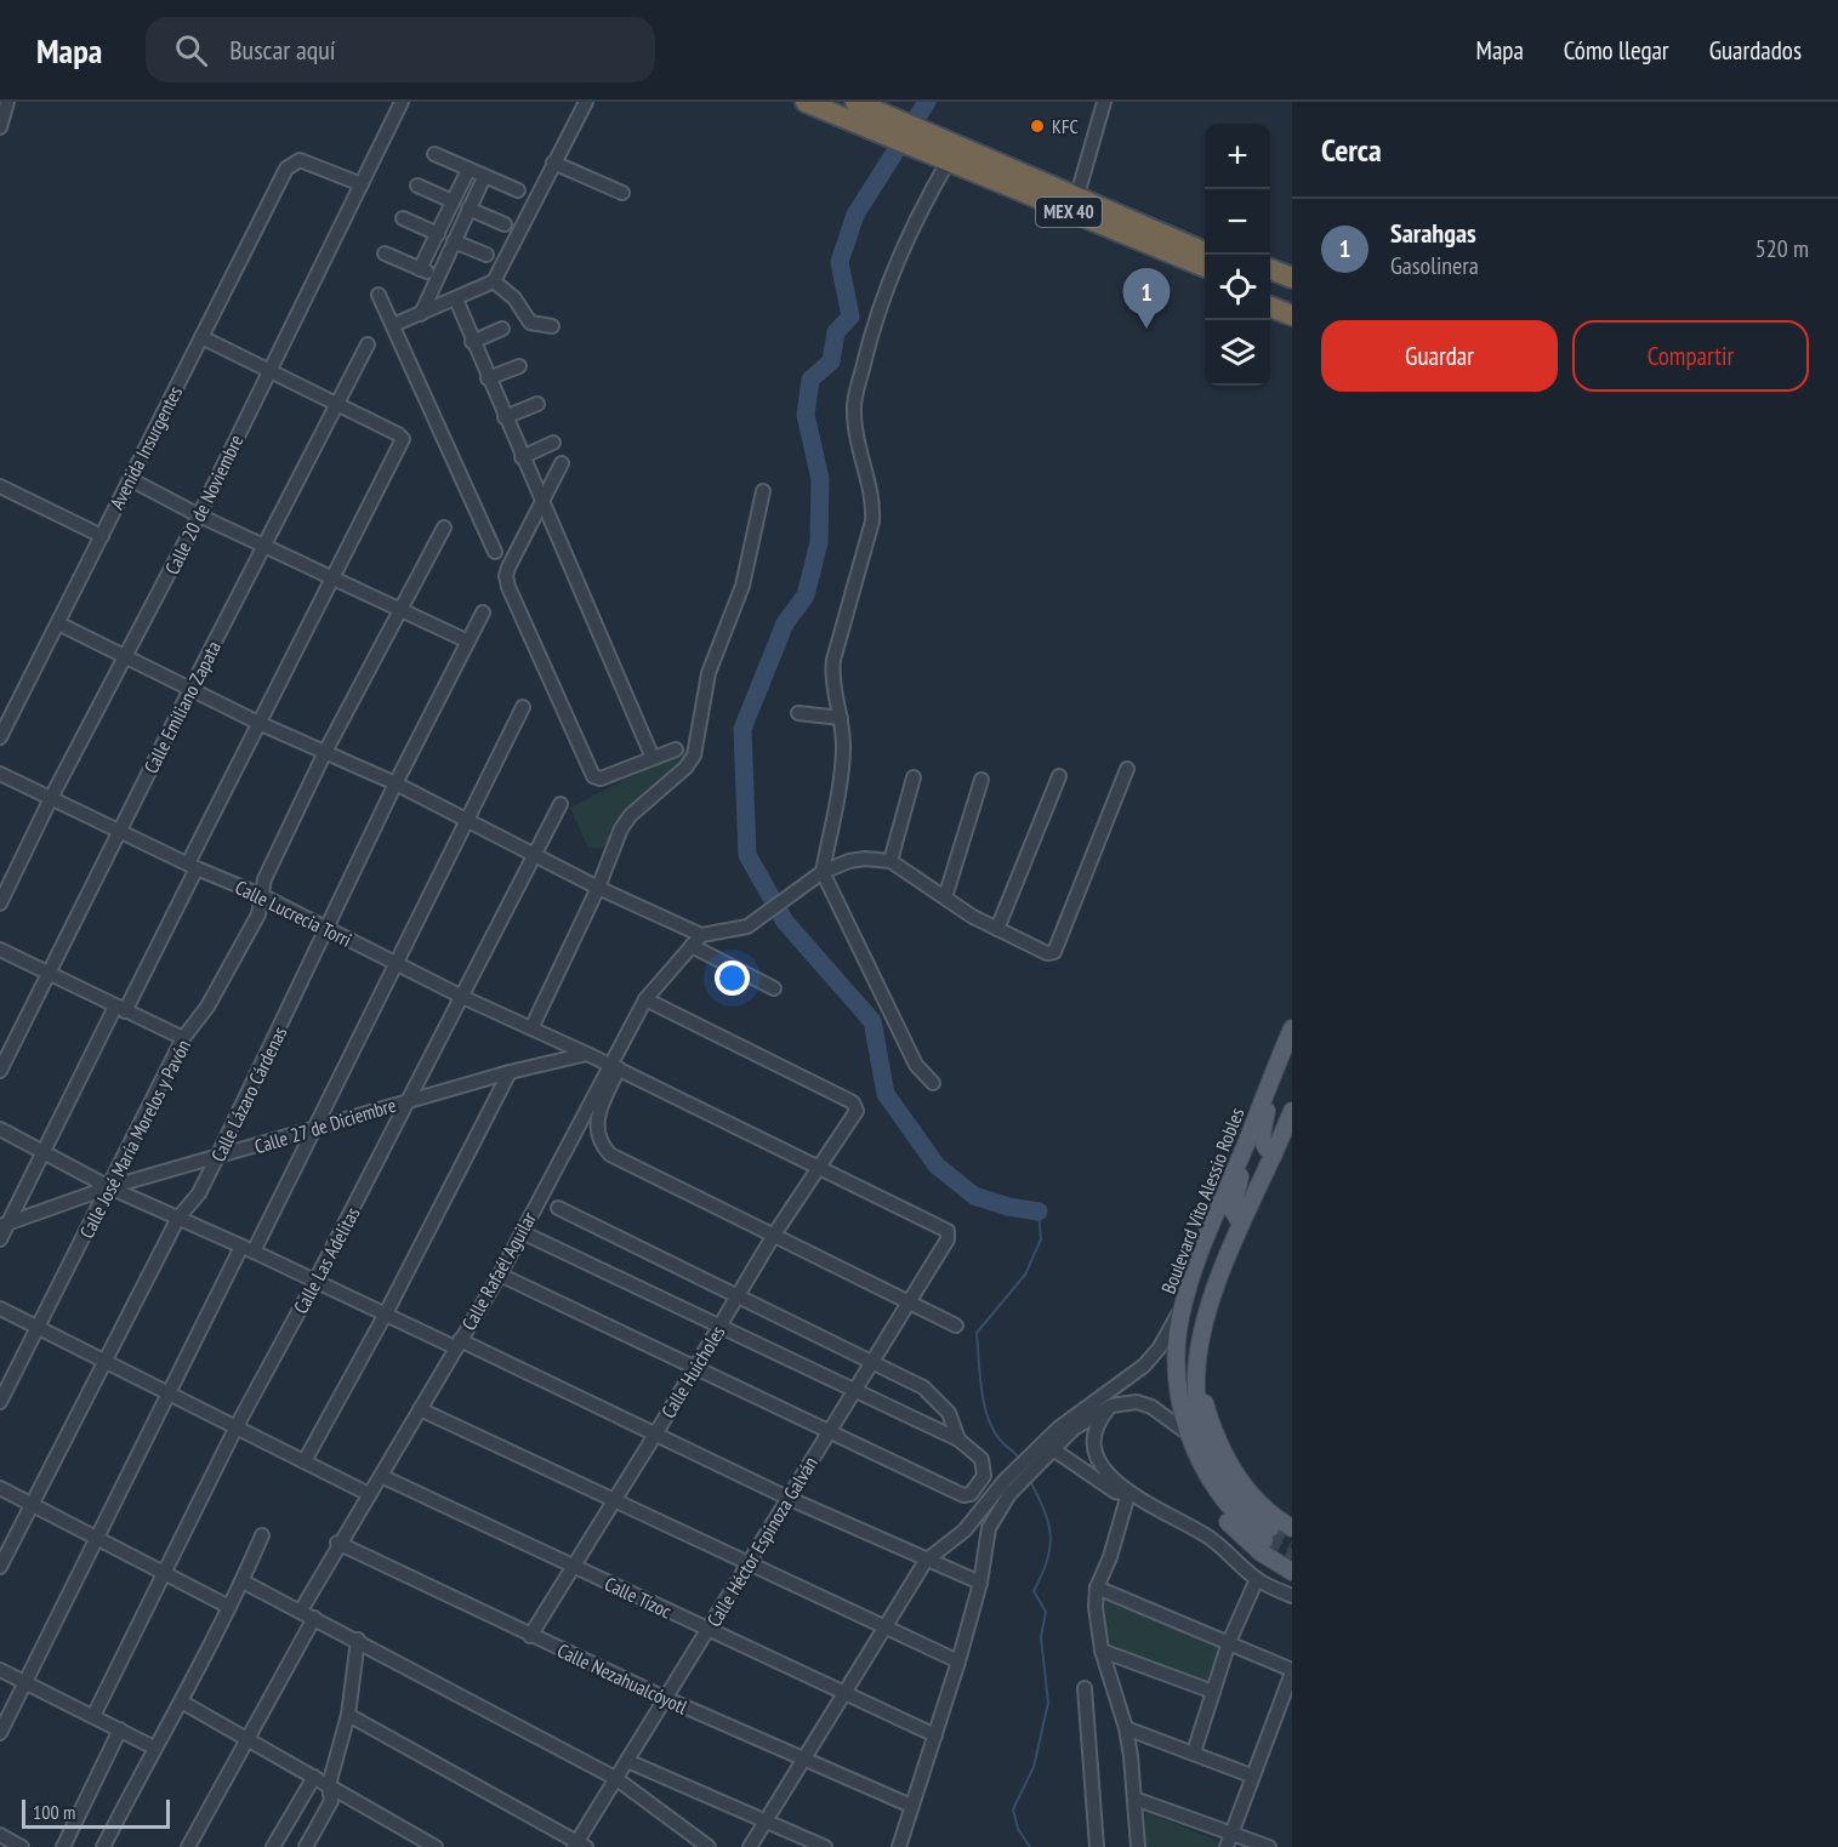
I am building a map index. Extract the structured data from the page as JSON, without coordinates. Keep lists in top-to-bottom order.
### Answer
{
  "streets": {
    "highway": ["MEX 40"],
    "main road": ["Boulevard Vito Alessio Robles"],
    "street": [
      "Avenida Insurgentes",
      "Calle 20 de Noviembre",
      "Calle Emiliano Zapata",
      "Calle Lucrecia Torri",
      "Calle Lázaro Cárdenas",
      "Calle 27 de Diciembre",
      "Calle José María Morelos y Pavón",
      "Calle Las Adelitas",
      "Calle Rafaél Aguilar",
      "Calle Huicholes",
      "Calle Héctor Espinoza Galván",
      "Calle Tízoc",
      "Calle Nezahualcóyotl"
    ]
  },
  "crossings": [
    ["Avenida Insurgentes", "Calle 20 de Noviembre"],
    ["Calle 20 de Noviembre", "Calle Lucrecia Torri"],
    ["Calle Emiliano Zapata", "Calle Lucrecia Torri"],
    ["Calle Lucrecia Torri", "Calle Lázaro Cárdenas"],
    ["Calle Lucrecia Torri", "Calle 27 de Diciembre"],
    ["Calle Lucrecia Torri", "Calle José María Morelos y Pavón"],
    ["Calle Lucrecia Torri", "Calle Las Adelitas"],
    ["Calle Lázaro Cárdenas", "Calle 27 de Diciembre"],
    ["Calle 27 de Diciembre", "Calle José María Morelos y Pavón"],
    ["Calle 27 de Diciembre", "Calle Las Adelitas"],
    ["Calle Rafaél Aguilar", "Calle Huicholes"],
    ["Calle Rafaél Aguilar", "Calle Tízoc"],
    ["Calle Rafaél Aguilar", "Calle Nezahualcóyotl"],
    ["Calle Huicholes", "Calle Héctor Espinoza Galván"],
    ["Calle Huicholes", "Calle Tízoc"],
    ["Calle Huicholes", "Calle Nezahualcóyotl"],
    ["Calle Héctor Espinoza Galván", "Calle Tízoc"],
    ["Calle Héctor Espinoza Galván", "Calle Nezahualcóyotl"]
  ],
  "places": ["KFC"],
  "scale_bar": "100 m",
  "page": {
    "header": "Mapa",
    "search": "Buscar aquí",
    "nav": ["Mapa", "Cómo llegar", "Guardados"],
    "heading": "Cerca",
    "map_buttons": ["+", "−"],
    "list": [
      {
        "mark": "1",
        "name": "Sarahgas",
        "note": "Gasolinera",
        "value": "520 m"
      }
    ],
    "pins": "1",
    "buttons": ["Guardar", "Compartir"],
    "scale": "100 m"
  }
}
